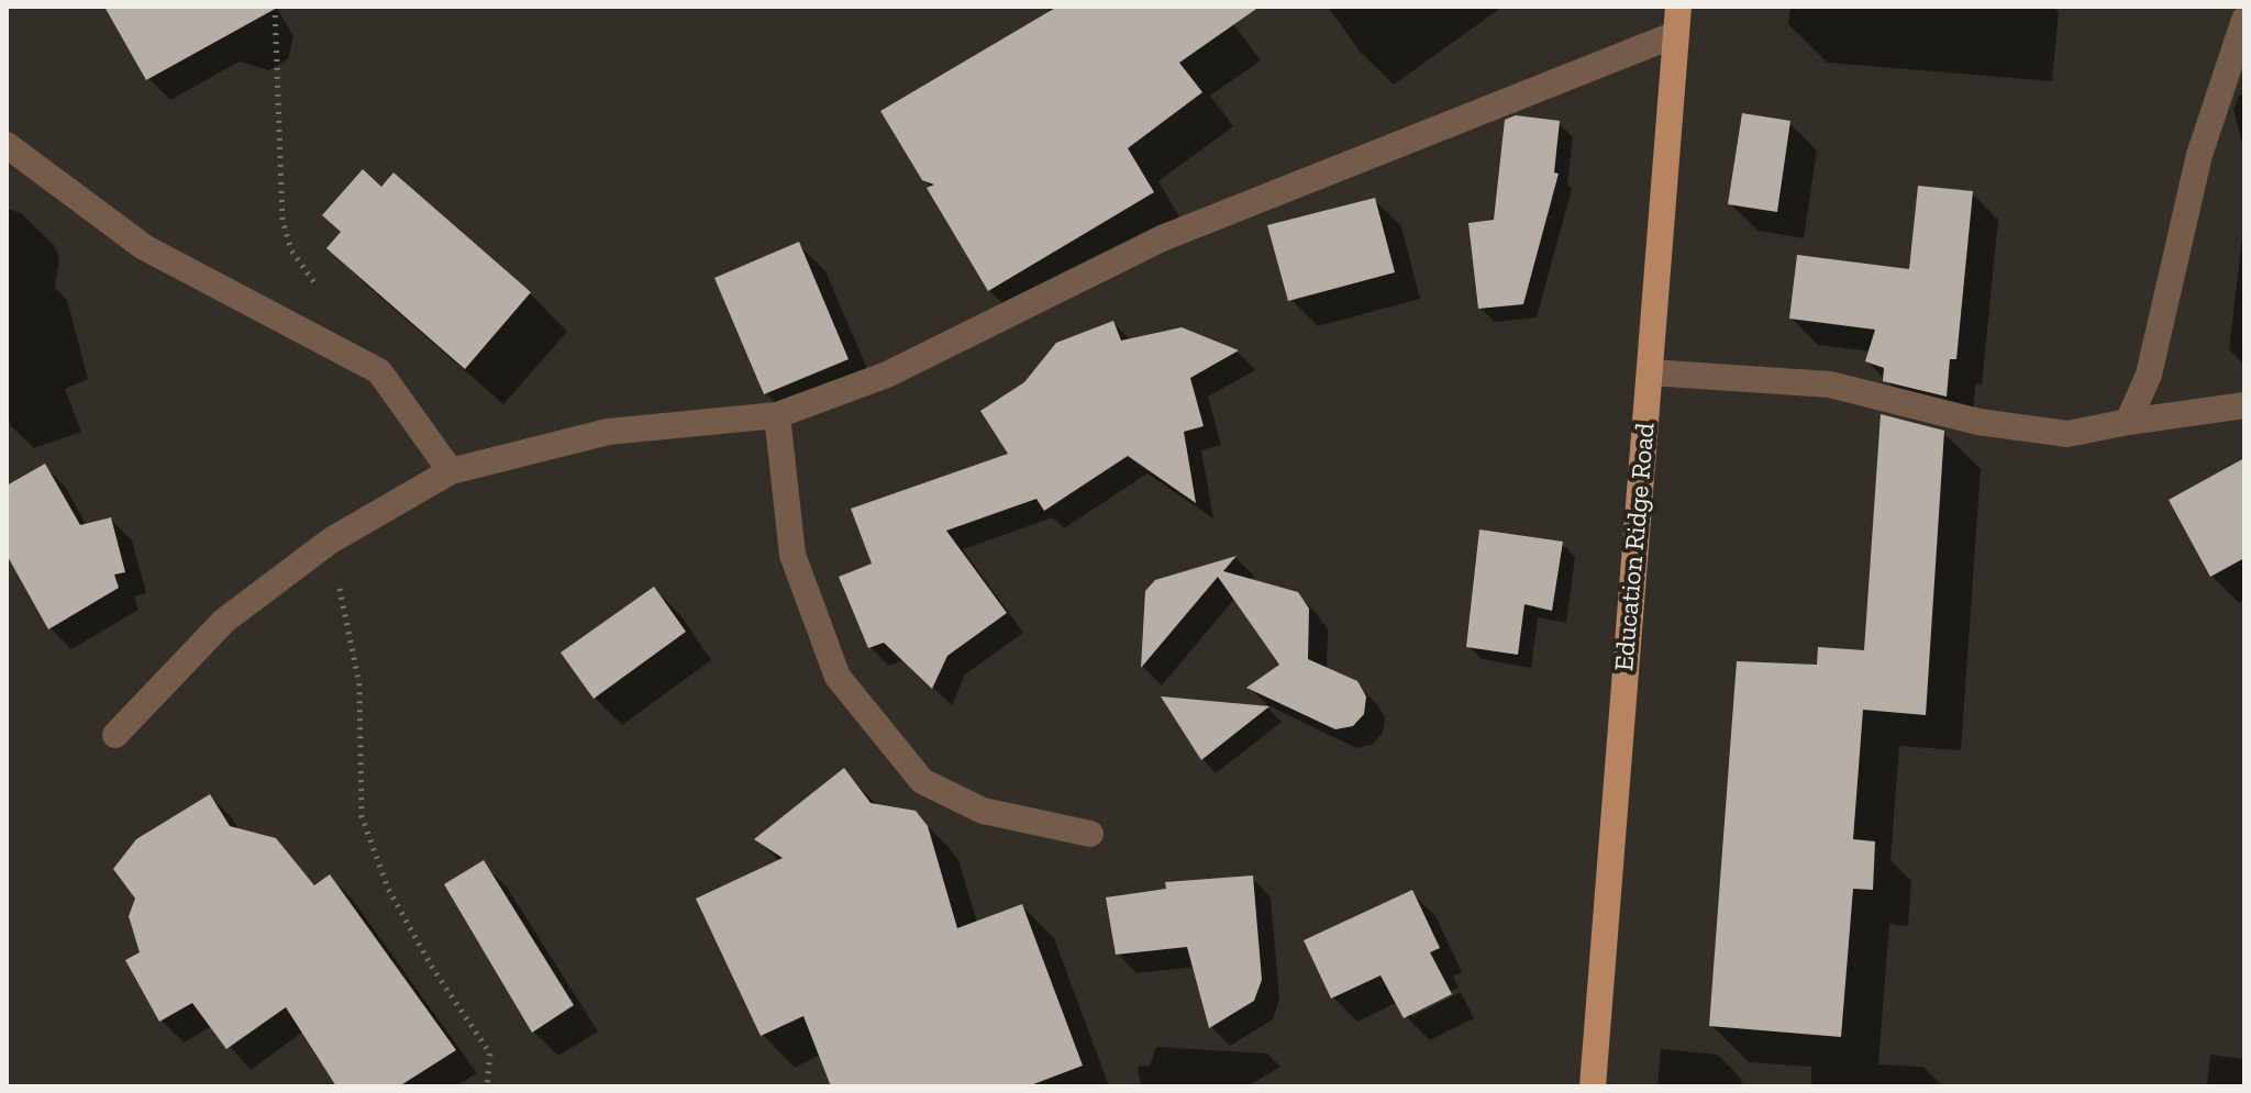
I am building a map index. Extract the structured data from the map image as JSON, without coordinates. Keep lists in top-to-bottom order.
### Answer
{
  "streets": {
    "main road": ["Education Ridge Road"]
  }
}
